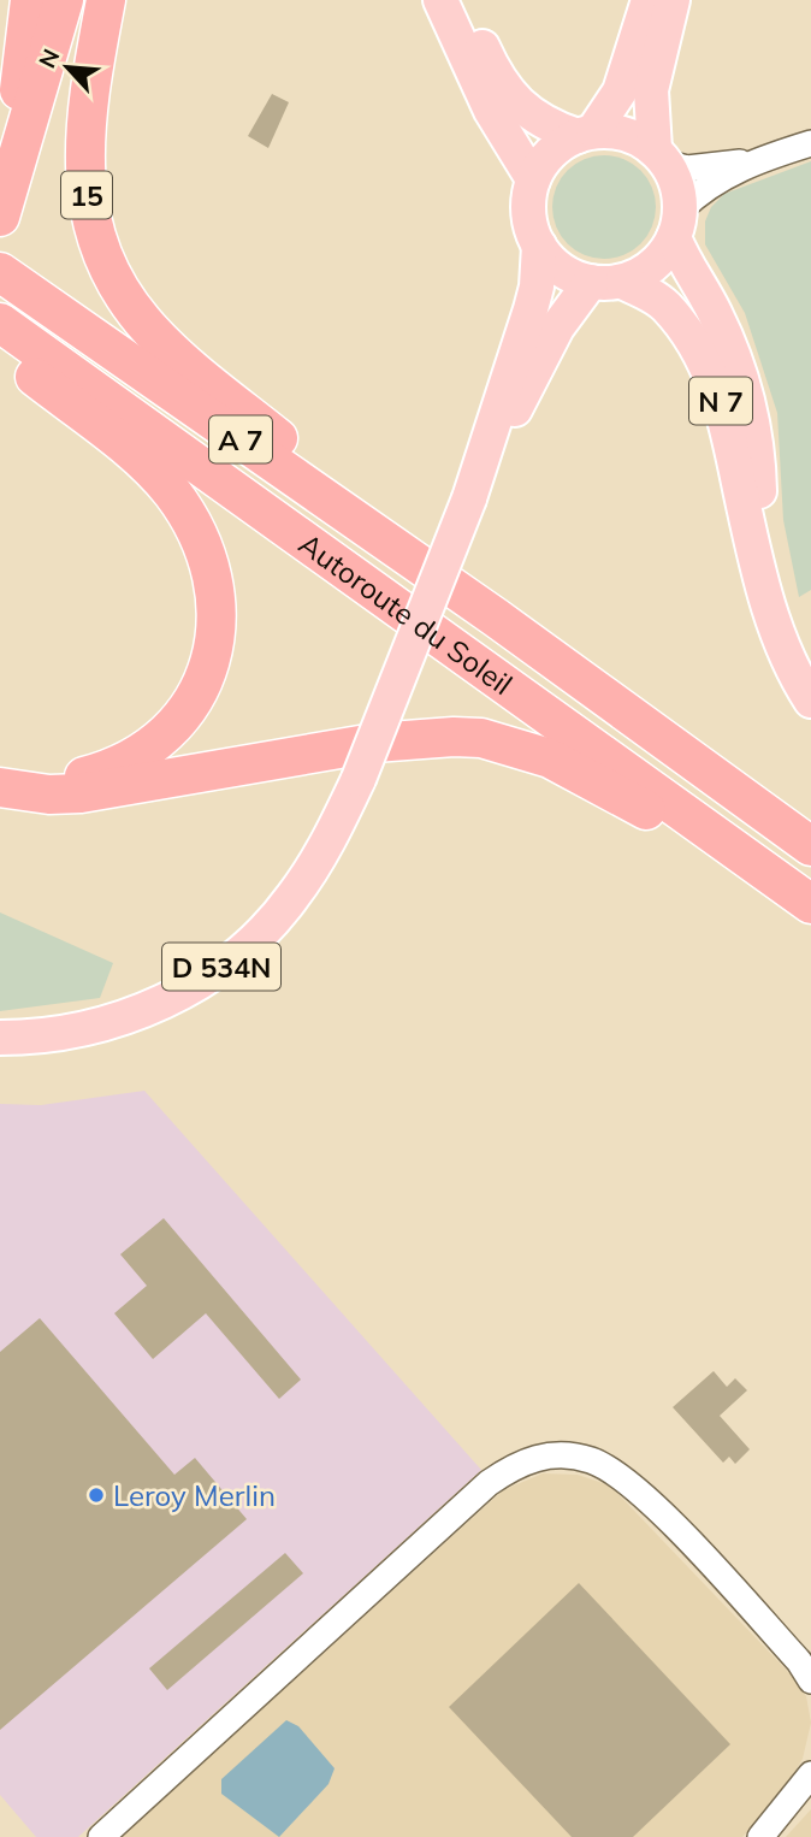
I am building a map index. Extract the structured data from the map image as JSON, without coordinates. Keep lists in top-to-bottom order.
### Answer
{
  "streets": {
    "highway": ["15", "A 7", "Autoroute du Soleil"],
    "main road": ["N 7", "D 534N"]
  },
  "crossings": [
    ["15", "Autoroute du Soleil"],
    ["N 7", "D 534N"]
  ],
  "places": ["Leroy Merlin"],
  "north": "top left"
}
